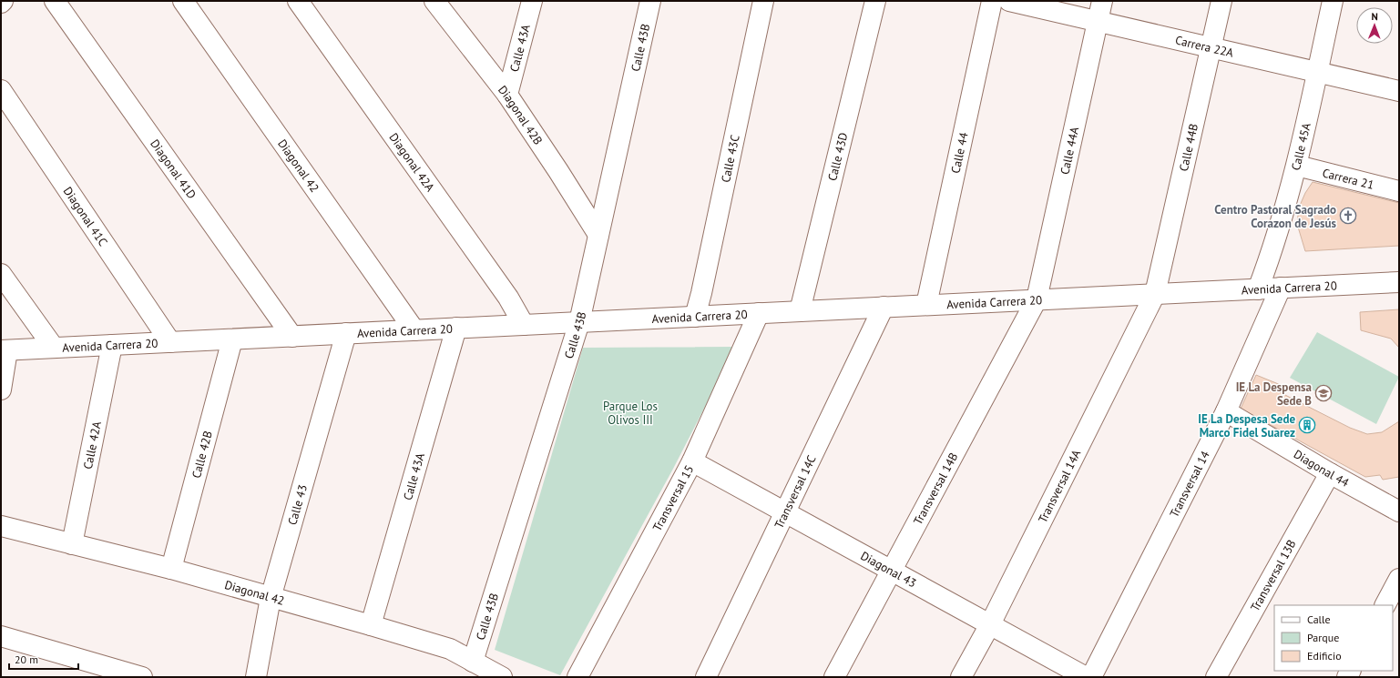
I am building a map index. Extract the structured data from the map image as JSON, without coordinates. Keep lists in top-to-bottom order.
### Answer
{
  "streets": {
    "street": [
      "Carrera 22A",
      "Calle 43A",
      "Calle 43B",
      "Diagonal 42B",
      "Calle 45A",
      "Calle 44B",
      "Calle 44A",
      "Calle 44",
      "Calle 43D",
      "Calle 43C",
      "Diagonal 42A",
      "Diagonal 42",
      "Diagonal 41D",
      "Carrera 21",
      "Diagonal 41C",
      "Avenida Carrera 20",
      "Calle 42A",
      "Calle 42B",
      "Diagonal 44",
      "Transversal 14",
      "Transversal 14A",
      "Transversal 14B",
      "Transversal 14C",
      "Transversal 15",
      "Calle 43",
      "Diagonal 43",
      "Transversal 13B"
    ]
  },
  "crossings": [
    ["Carrera 22A", "Calle 45A"],
    ["Carrera 22A", "Calle 44B"],
    ["Carrera 22A", "Calle 44A"],
    ["Calle 43A", "Diagonal 42B"],
    ["Calle 43A", "Diagonal 42"],
    ["Calle 43A", "Avenida Carrera 20"],
    ["Calle 43B", "Diagonal 42B"],
    ["Calle 43B", "Diagonal 42"],
    ["Calle 43B", "Avenida Carrera 20"],
    ["Calle 45A", "Carrera 21"],
    ["Calle 45A", "Avenida Carrera 20"],
    ["Calle 44B", "Avenida Carrera 20"],
    ["Calle 44B", "Transversal 14A"],
    ["Calle 44A", "Avenida Carrera 20"],
    ["Calle 44A", "Transversal 14B"],
    ["Calle 44", "Avenida Carrera 20"],
    ["Calle 43D", "Avenida Carrera 20"],
    ["Calle 43C", "Avenida Carrera 20"],
    ["Diagonal 42A", "Avenida Carrera 20"],
    ["Diagonal 42", "Avenida Carrera 20"],
    ["Diagonal 42", "Calle 42A"],
    ["Diagonal 42", "Calle 42B"],
    ["Diagonal 42", "Calle 43"],
    ["Diagonal 41D", "Avenida Carrera 20"],
    ["Diagonal 41C", "Avenida Carrera 20"],
    ["Avenida Carrera 20", "Calle 42A"],
    ["Avenida Carrera 20", "Calle 42B"],
    ["Avenida Carrera 20", "Transversal 14"],
    ["Avenida Carrera 20", "Transversal 14A"],
    ["Avenida Carrera 20", "Transversal 14B"],
    ["Avenida Carrera 20", "Transversal 14C"],
    ["Avenida Carrera 20", "Transversal 15"],
    ["Avenida Carrera 20", "Calle 43"],
    ["Diagonal 44", "Transversal 14"],
    ["Diagonal 44", "Transversal 13B"],
    ["Transversal 14A", "Diagonal 43"],
    ["Transversal 14B", "Diagonal 43"],
    ["Transversal 14C", "Diagonal 43"],
    ["Transversal 15", "Diagonal 43"]
  ],
  "parks": ["Parque Los Olivos III"],
  "places": {
    "church": ["Centro Pastoral Sagrado Corazon de Jesús"],
    "school or university": ["IE La Despensa Sede B"],
    "building": ["IE La Despesa Sede Marco Fidel Suarez"]
  },
  "legend": ["Calle", "Parque", "Edificio"],
  "scale_bar": "20 m",
  "north": "top"
}
